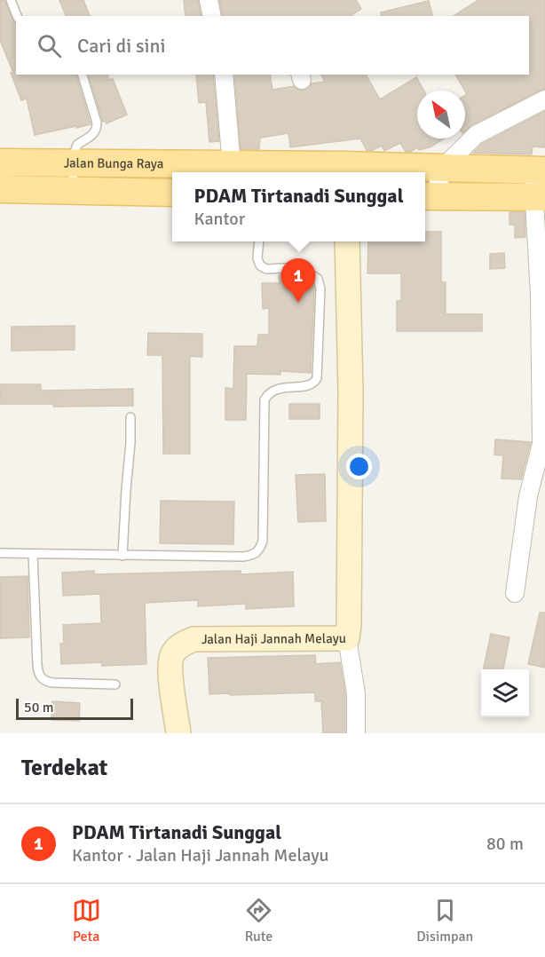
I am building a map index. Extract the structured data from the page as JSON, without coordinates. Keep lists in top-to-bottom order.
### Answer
{
  "streets": {
    "main road": ["Jalan Bunga Raya", "Jalan Haji Jannah Melayu"]
  },
  "scale_bar": "50 m",
  "north": "top left",
  "page": {
    "search": "Cari di sini",
    "popup": ["PDAM Tirtanadi Sunggal", "Kantor"],
    "pins": "1",
    "scale": "50 m",
    "heading": "Terdekat",
    "list": [
      {
        "mark": "1",
        "name": "PDAM Tirtanadi Sunggal",
        "note": "Kantor · Jalan Haji Jannah Melayu",
        "value": "80 m"
      }
    ],
    "nav": ["Peta", "Rute", "Disimpan"]
  }
}
